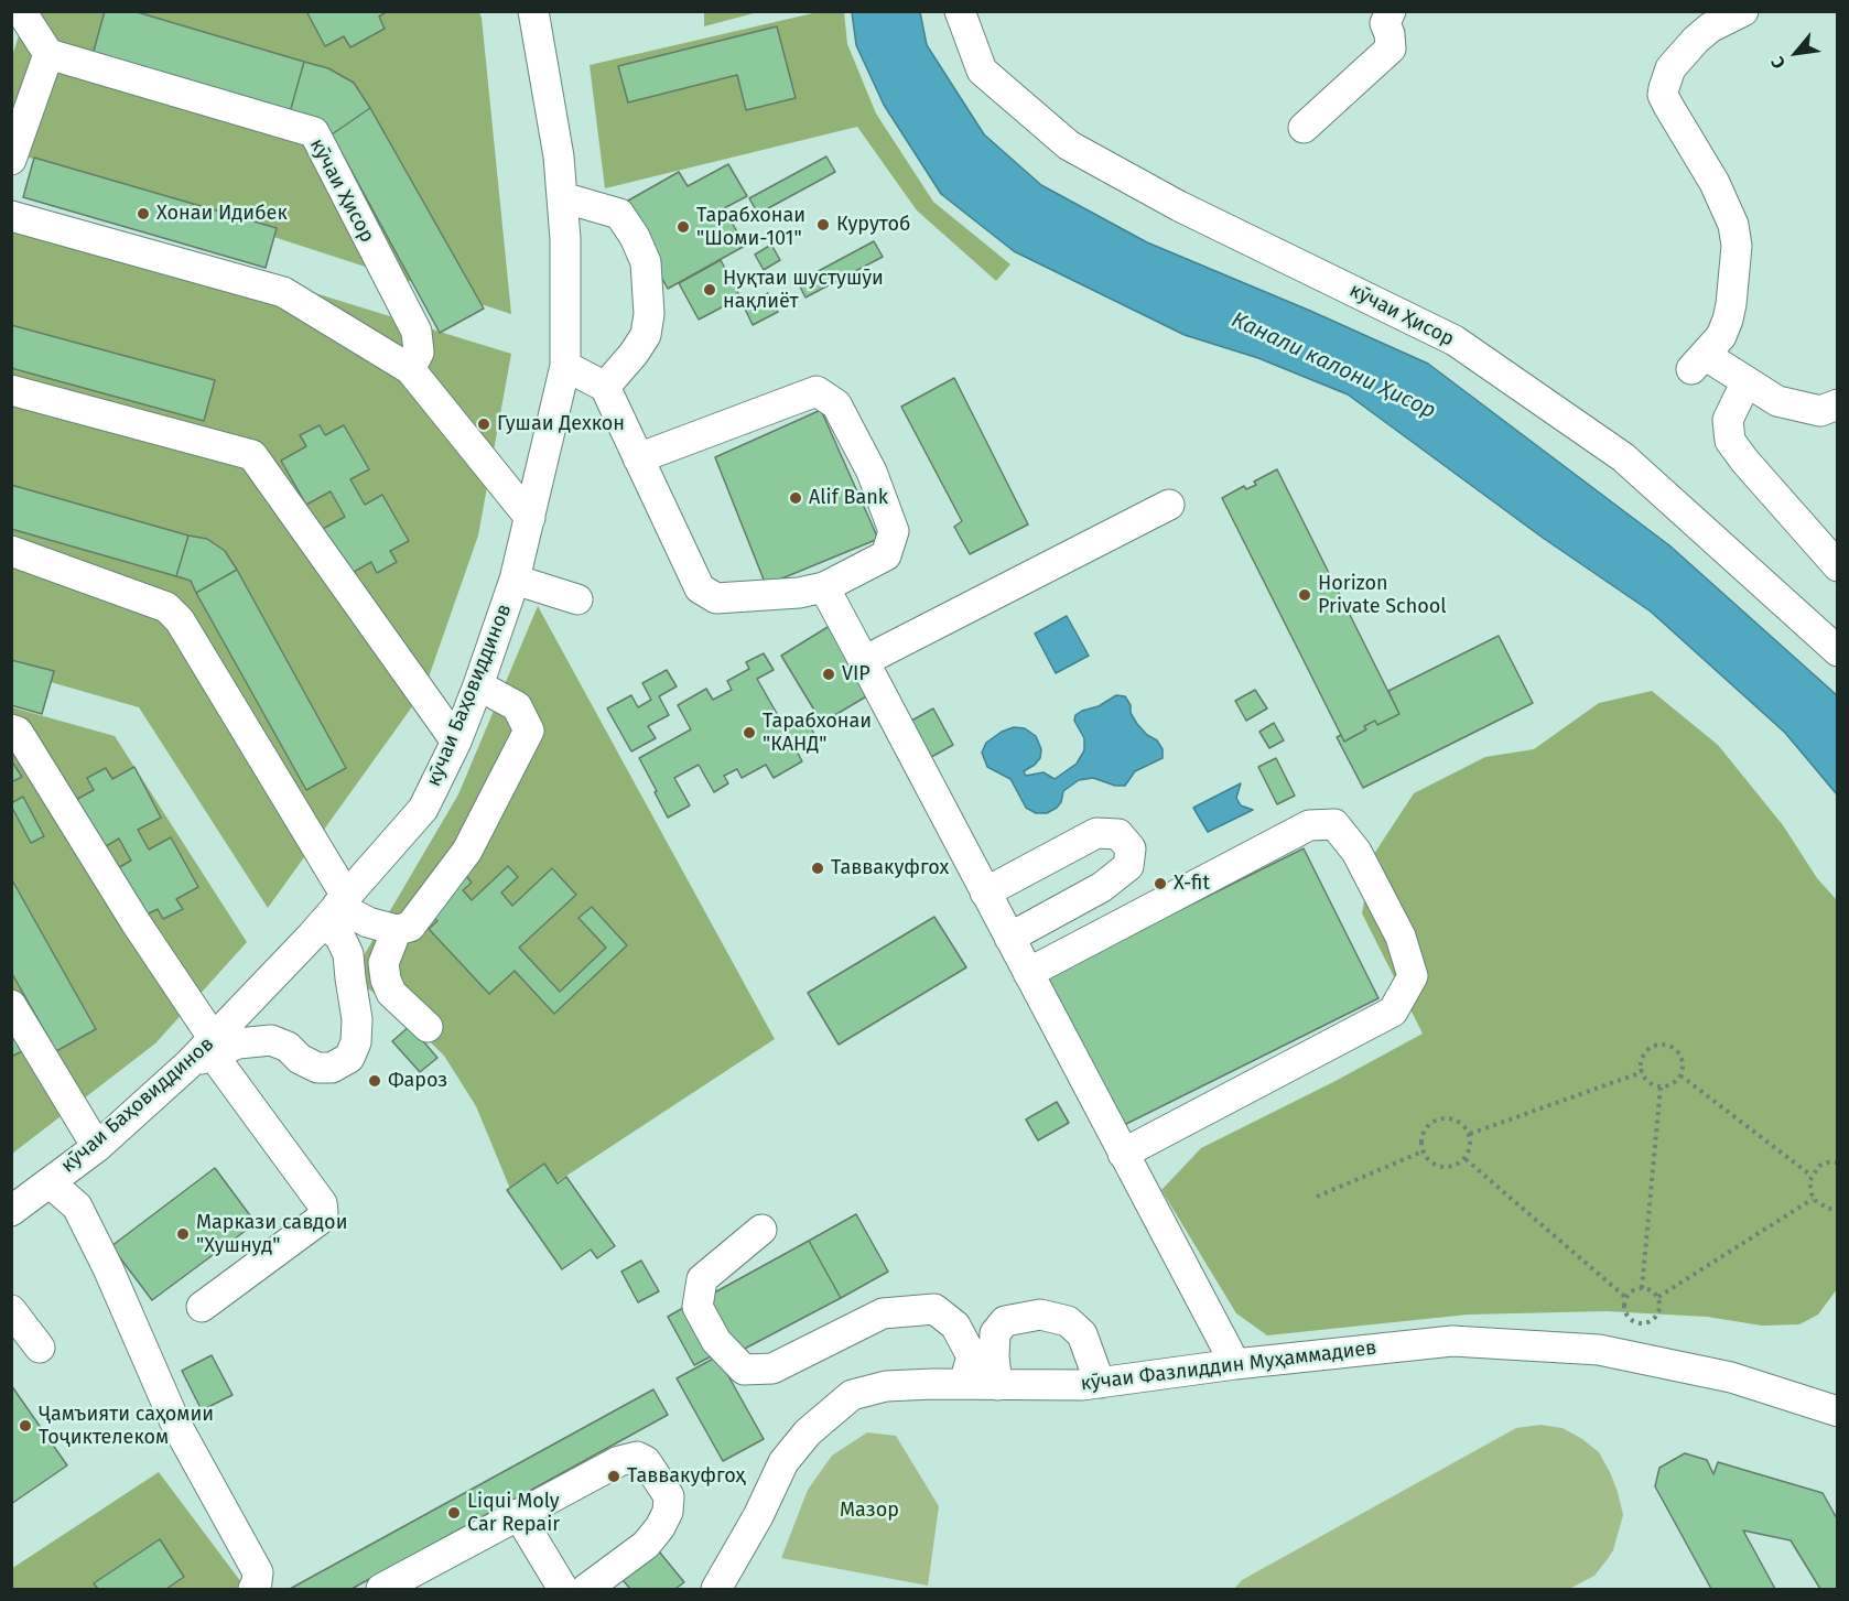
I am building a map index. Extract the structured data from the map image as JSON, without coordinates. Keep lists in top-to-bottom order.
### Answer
{
  "streets": {
    "street": ["кӯчаи Ҳисор", "кӯчаи Баҳовиддинов", "кӯчаи Фазлиддин Муҳаммадиев"]
  },
  "water": ["Канали калони Ҳисор"],
  "parks": ["Мазор"],
  "places": [
    "Хонаи Идибек",
    "Курутоб",
    "Тарабхонаи \"Шоми-101\"",
    "Нуқтаи шустушӯи нақлиёт",
    "Гушаи Дехкон",
    "Alif Bank",
    "Horizon Private School",
    "VIP",
    "Тарабхонаи \"КАНД\"",
    "Таввакуфгох",
    "X-fit",
    "Фароз",
    "Маркази савдои \"Хушнуд\"",
    "Ҷамъияти саҳомии Тоҷиктелеком",
    "Таввакуфгоҳ",
    "Liqui Moly Car Repair"
  ],
  "north": "bottom left"
}
